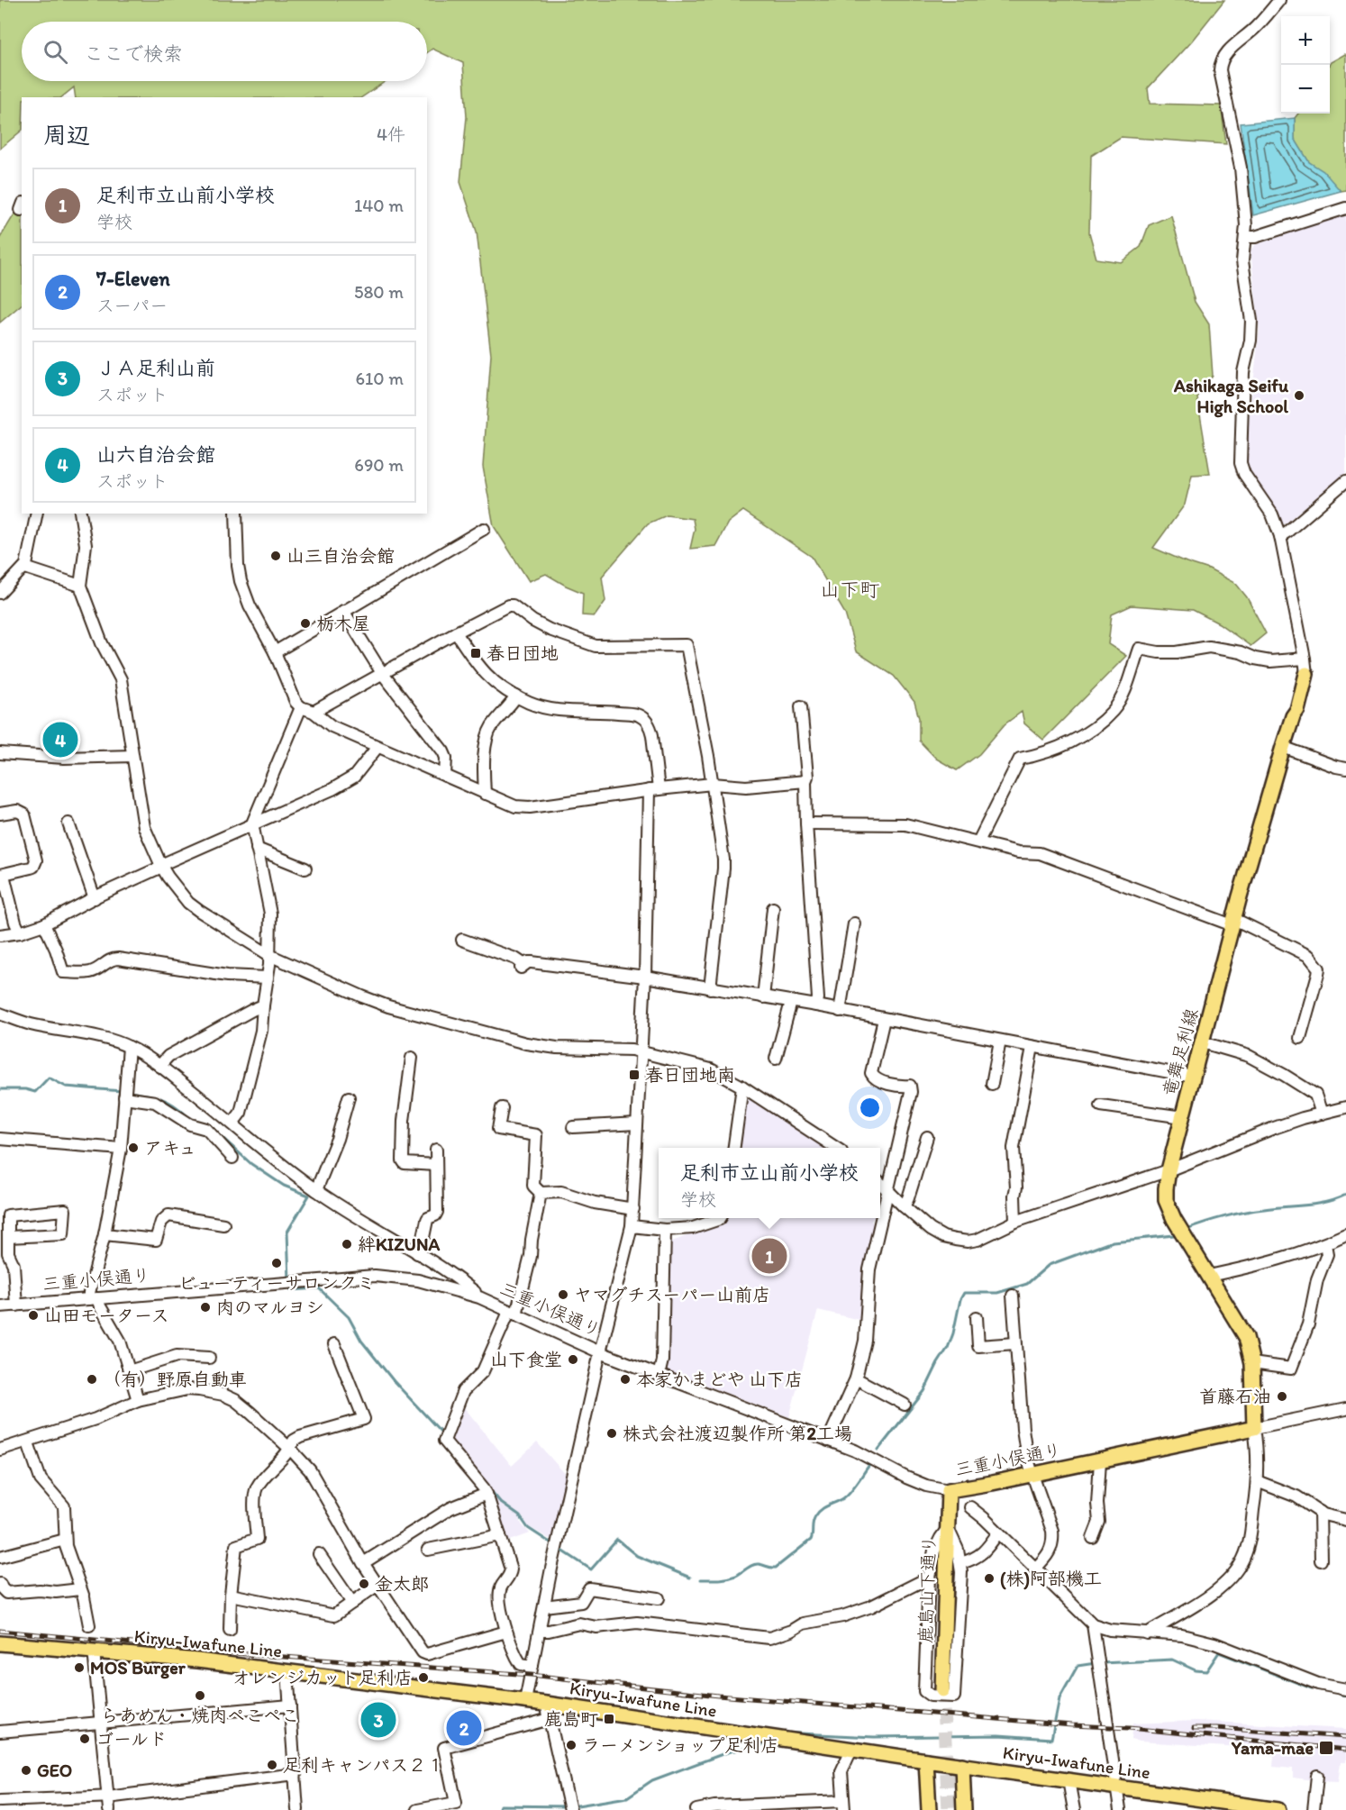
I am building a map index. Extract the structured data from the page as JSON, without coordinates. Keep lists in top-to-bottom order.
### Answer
{
  "streets": {
    "main road": [
      "竜舞足利線",
      "三重小俣通り",
      "鹿島山下通り",
      "Kiryu-Iwafune Line"
    ]
  },
  "crossings": [
    ["竜舞足利線", "三重小俣通り"],
    ["三重小俣通り", "鹿島山下通り"]
  ],
  "districts": ["山下町"],
  "places": {
    "other": [
      "Ashikaga Seifu High School",
      "山三自治会館",
      "栃木屋",
      "アキュ",
      "絆KIZUNA",
      "ビューティーサロンクミ",
      "ヤマグチスーパー山前店",
      "肉のマルヨシ",
      "山田モータース",
      "山下食堂",
      "（有）野原自動車",
      "本家かまどや 山下店",
      "首藤石油",
      "株式会社渡辺製作所 第2工場",
      "(株)阿部機工",
      "金太郎",
      "MOS Burger",
      "オレンジカット足利店",
      "らあめん・焼肉ぺこぺこ",
      "ゴールド",
      "ラーメンショップ足利店",
      "足利キャンパス２１",
      "GEO"
    ],
    "transit": [
      "春日団地",
      "春日団地南",
      "鹿島町",
      "Yama-mae"
    ]
  },
  "page": {
    "map_buttons": ["+", "−"],
    "search": "ここで検索",
    "heading": ["周辺", "4件"],
    "list": [
      {
        "mark": "1",
        "name": "足利市立山前小学校",
        "note": "学校",
        "value": "140 m"
      },
      {
        "mark": "2",
        "name": "7-Eleven",
        "note": "スーパー",
        "value": "580 m"
      },
      {
        "mark": "3",
        "name": "ＪＡ足利山前",
        "note": "スポット",
        "value": "610 m"
      },
      {
        "mark": "4",
        "name": "山六自治会館",
        "note": "スポット",
        "value": "690 m"
      }
    ],
    "pins": [
      "4",
      "1",
      "3",
      "2"
    ],
    "popup": ["足利市立山前小学校", "学校"]
  }
}
